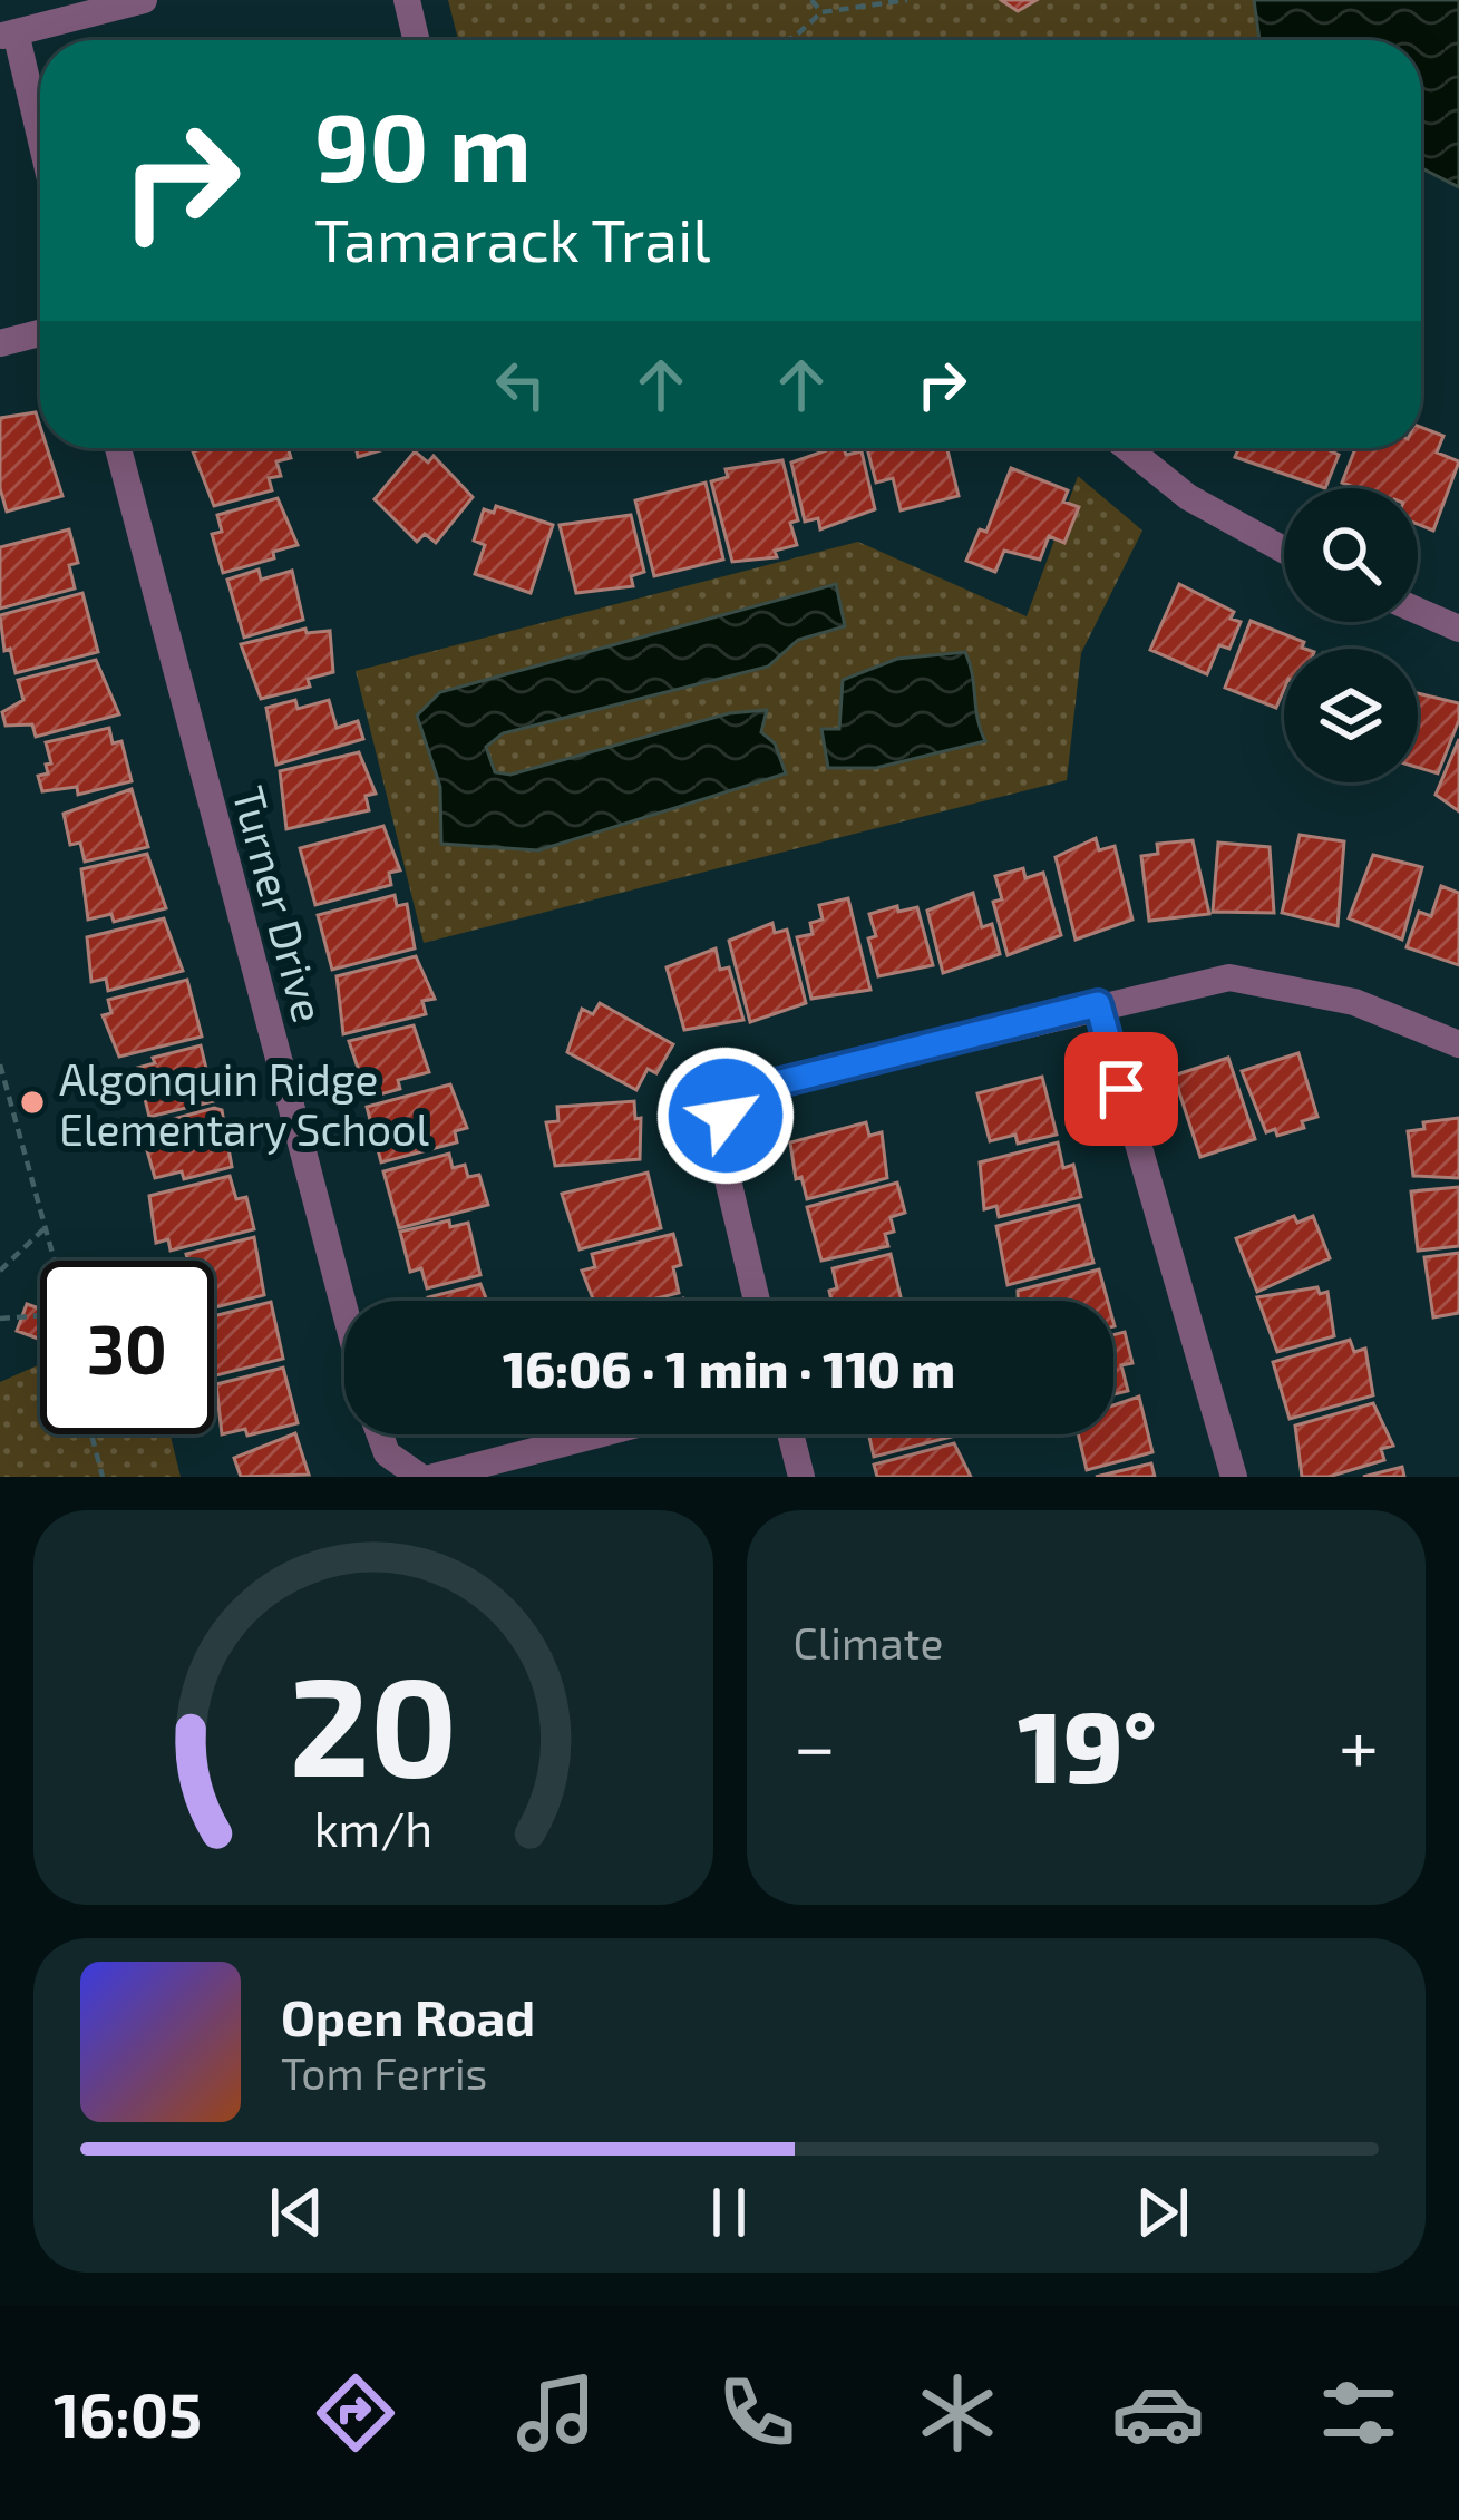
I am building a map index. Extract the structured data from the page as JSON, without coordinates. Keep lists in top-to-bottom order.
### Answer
{
  "streets": {
    "street": ["Turner Drive"]
  },
  "places": ["Algonquin Ridge Elementary School"],
  "page": {
    "turn": ["90 m", "Tamarack Trail"],
    "limit": "30",
    "trip": "16:06 · 1 min · 110 m",
    "tile": "Climate",
    "heat": ["−", "19°", "+"],
    "song": ["Open Road", "Tom Ferris"],
    "tabs": "16:05",
    "gauge": ["20", "km/h"]
  }
}
